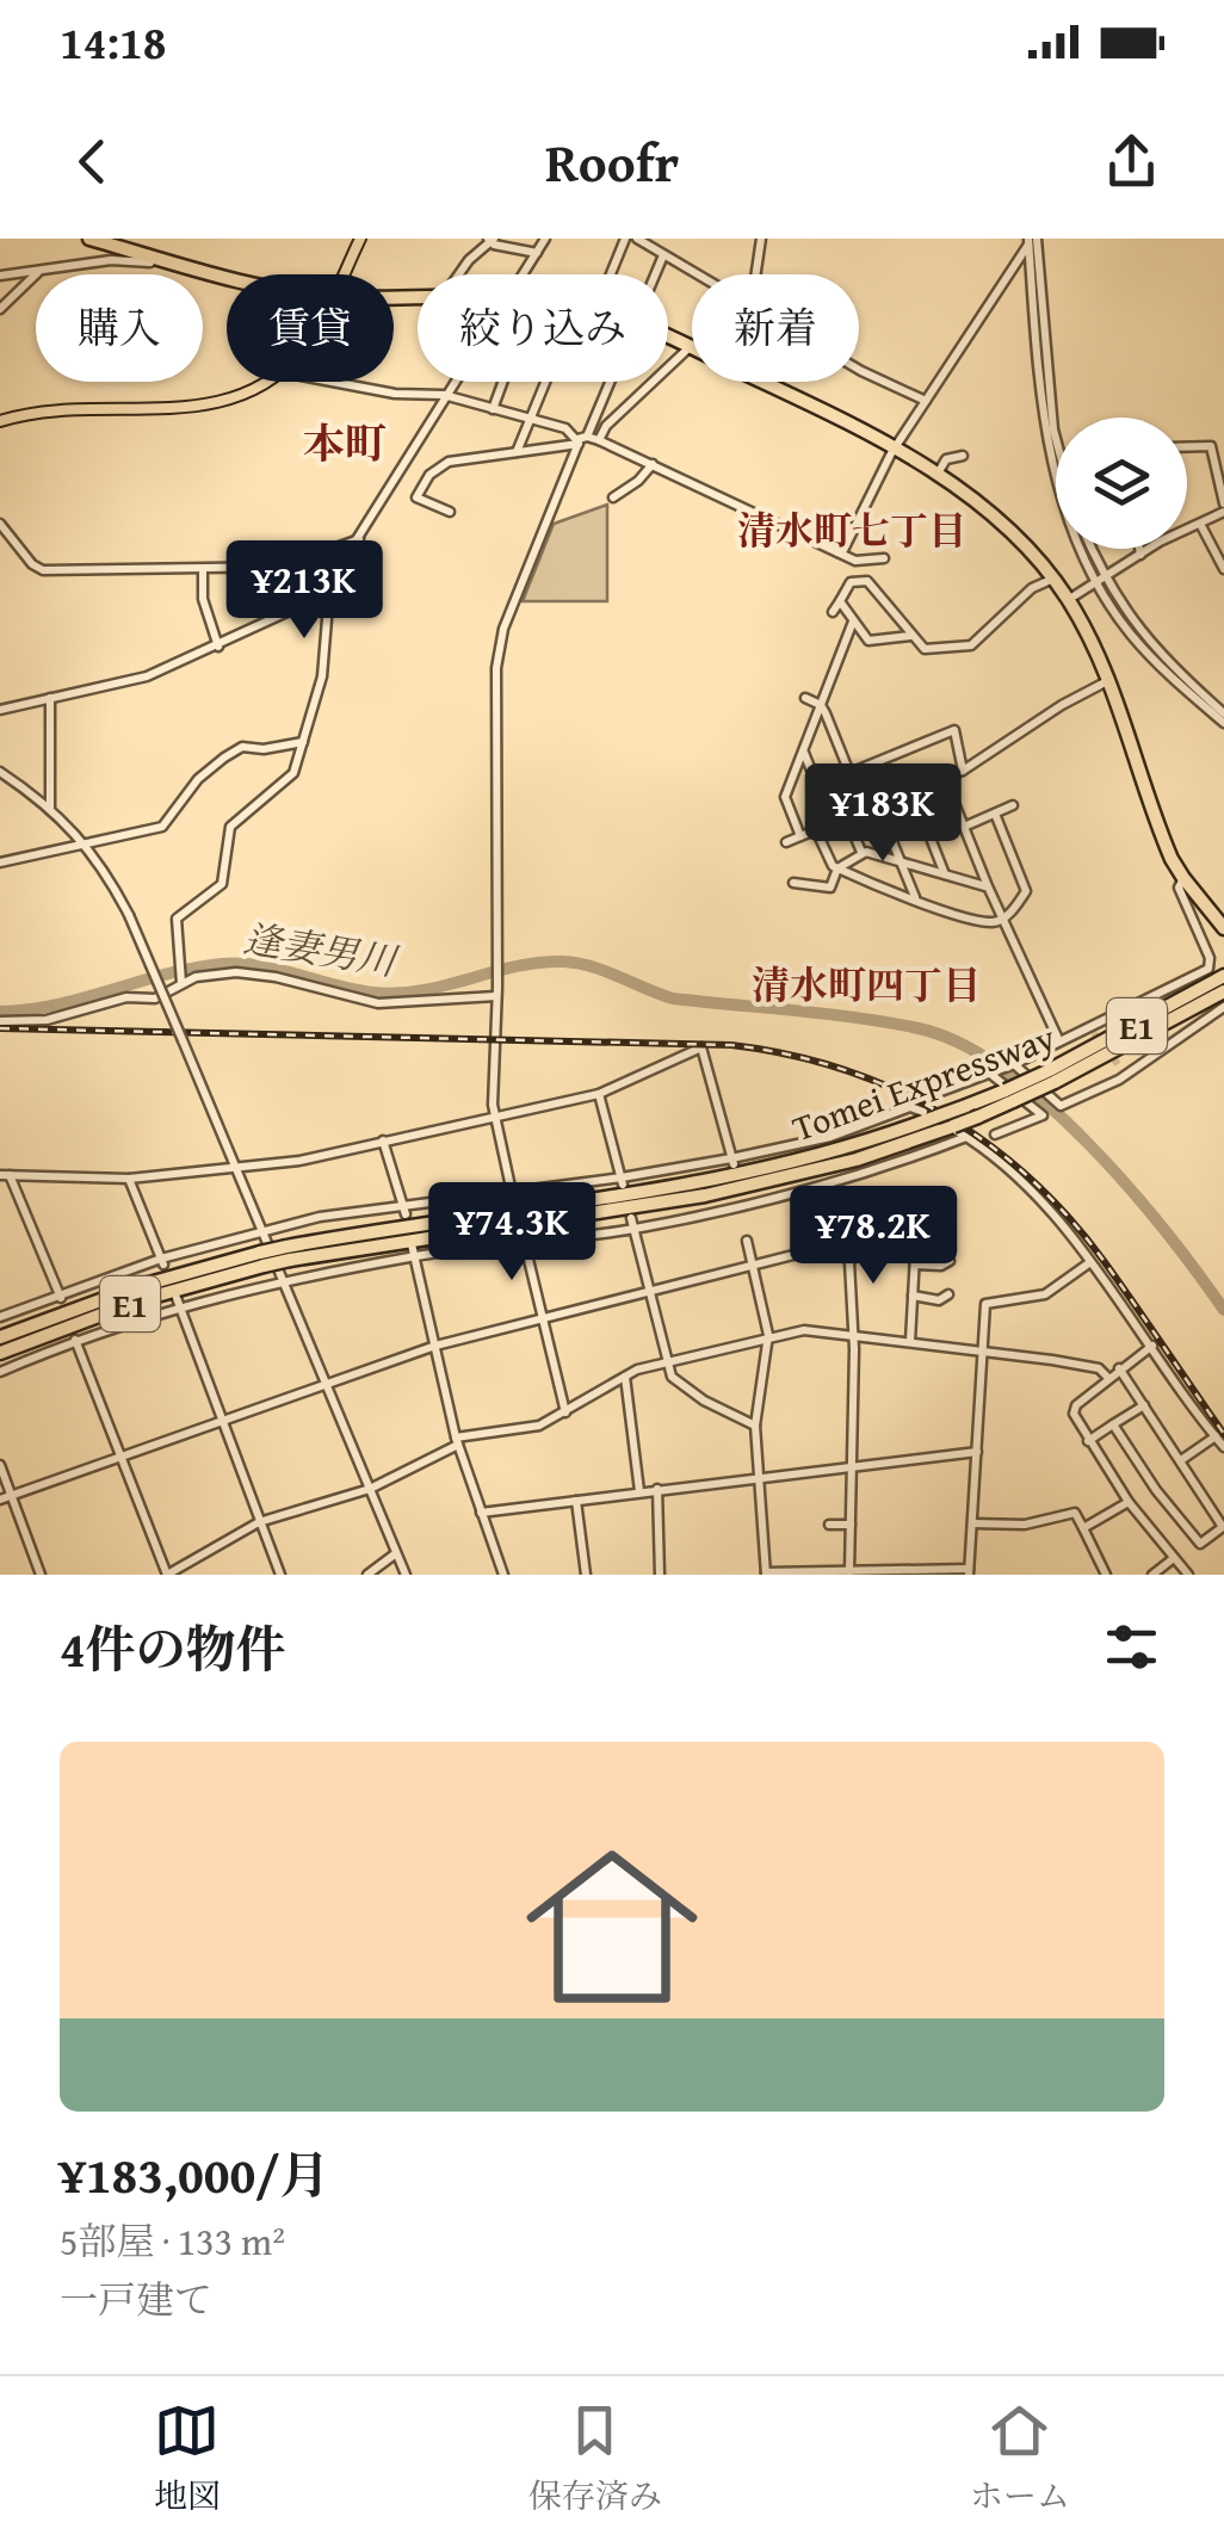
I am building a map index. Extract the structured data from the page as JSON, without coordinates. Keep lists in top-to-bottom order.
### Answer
{
  "streets": {
    "highway": ["E1", "Tomei Expressway"]
  },
  "districts": ["本町", "清水町七丁目", "清水町四丁目"],
  "water": ["逢妻男川"],
  "page": {
    "status": "14:18",
    "header": "Roofr",
    "chip": [
      "購入",
      "賃貸",
      "絞り込み",
      "新着"
    ],
    "price": [
      "¥213K",
      "¥183K",
      "¥74.3K",
      "¥78.2K"
    ],
    "heading": "4件の物件",
    "list": [
      {
        "name": "¥183,000/月",
        "note": "5部屋 · 133 m² · 一戸建て"
      }
    ],
    "tabs": ["地図", "保存済み", "ホーム"]
  }
}
